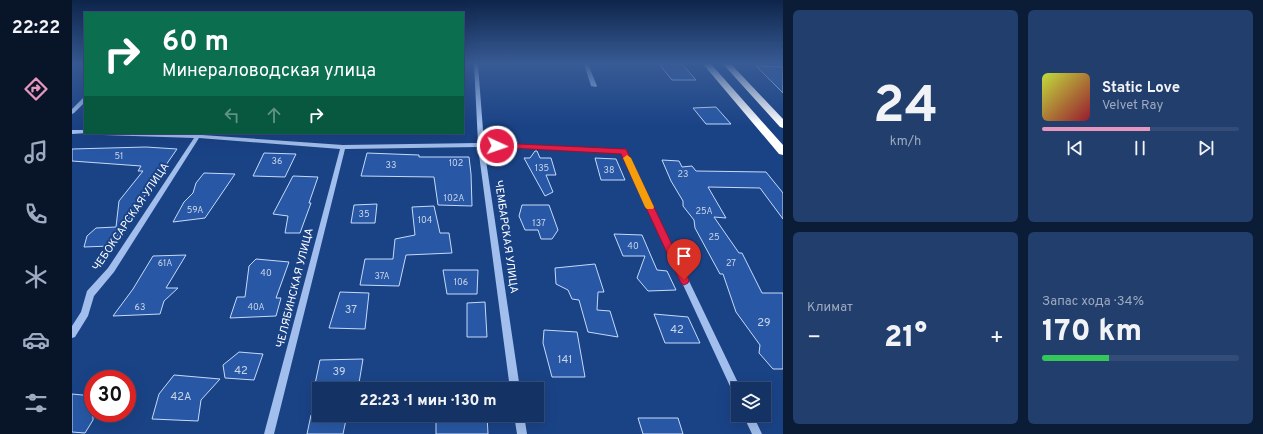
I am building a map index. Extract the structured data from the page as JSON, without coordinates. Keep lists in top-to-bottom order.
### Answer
{
  "streets": {
    "street": ["ЧЕБОКСАРСКАЯ УЛИЦА", "ЧЕМБАРСКАЯ УЛИЦА", "ЧЕЛЯБИНСКАЯ УЛИЦА"]
  },
  "house_numbers": [
    "51",
    "36",
    "102",
    "33",
    "135",
    "38",
    "23",
    "102А",
    "59А",
    "25А",
    "35",
    "104",
    "137",
    "25",
    "40",
    "61А",
    "27",
    "40",
    "37А",
    "106",
    "63",
    "40А",
    "37",
    "29",
    "42",
    "141",
    "42",
    "39",
    "42А"
  ],
  "page": {
    "tabs": "22:22",
    "tile": [
      ["24", "km/h"],
      "Климат",
      ["Запас хода · 34%", "170 km"]
    ],
    "turn": ["60 m", "Минераловодская улица"],
    "song": ["Static Love", "Velvet Ray"],
    "heat": ["−", "21°", "+"],
    "limit": "30",
    "trip": "22:23 · 1 мин · 130 m"
  }
}
